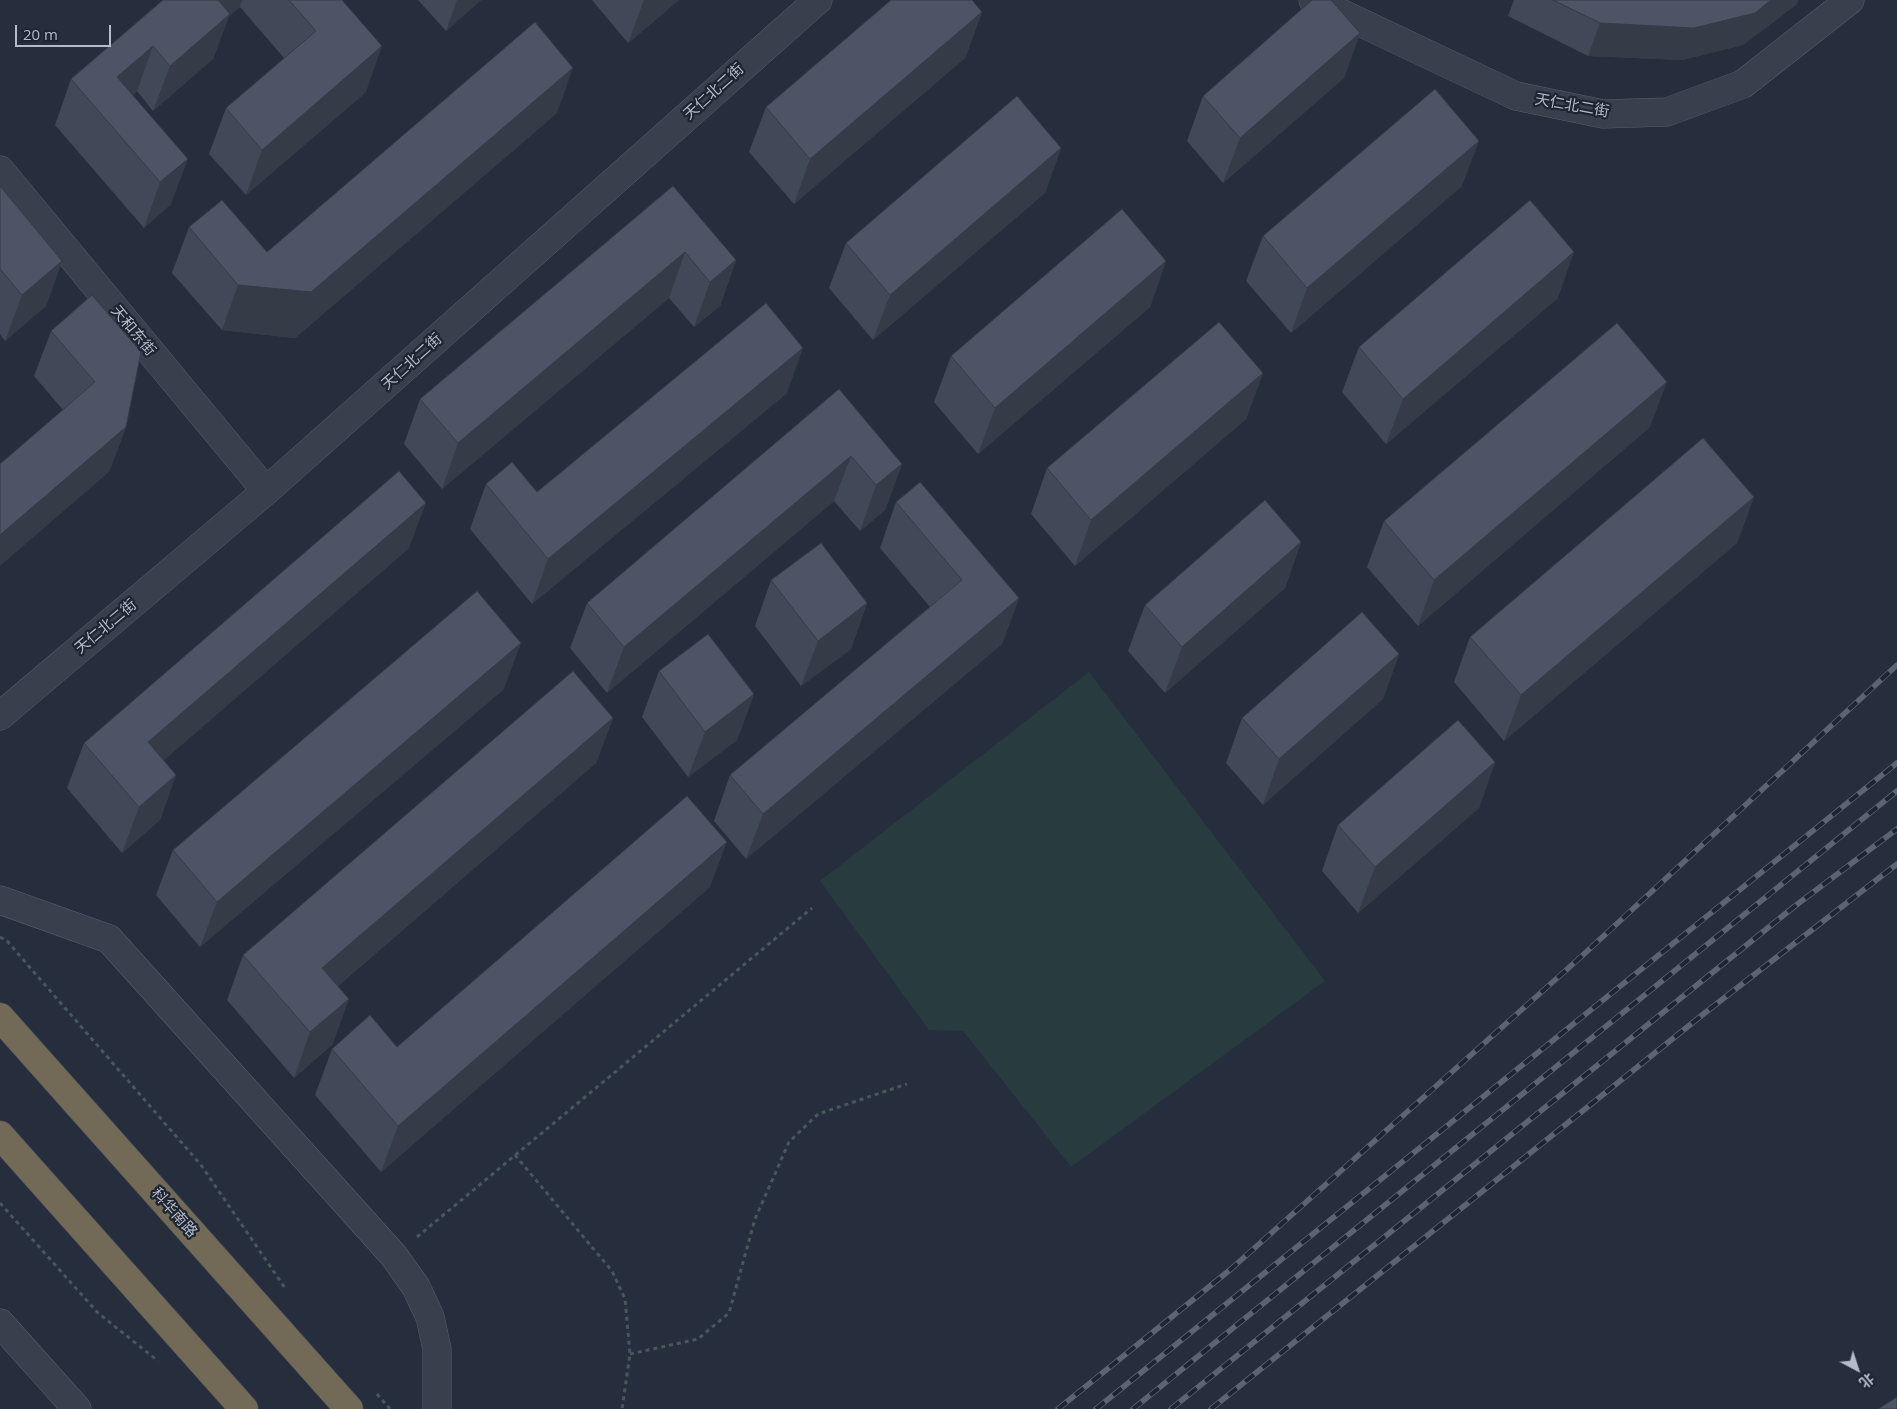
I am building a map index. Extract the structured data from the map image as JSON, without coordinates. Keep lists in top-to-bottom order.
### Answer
{
  "streets": {
    "highway": ["科华南路"],
    "street": ["天仁北二街", "天和东街"]
  },
  "crossings": [
    ["天仁北二街", "天和东街"]
  ],
  "scale_bar": "20 m",
  "north": "bottom right"
}
